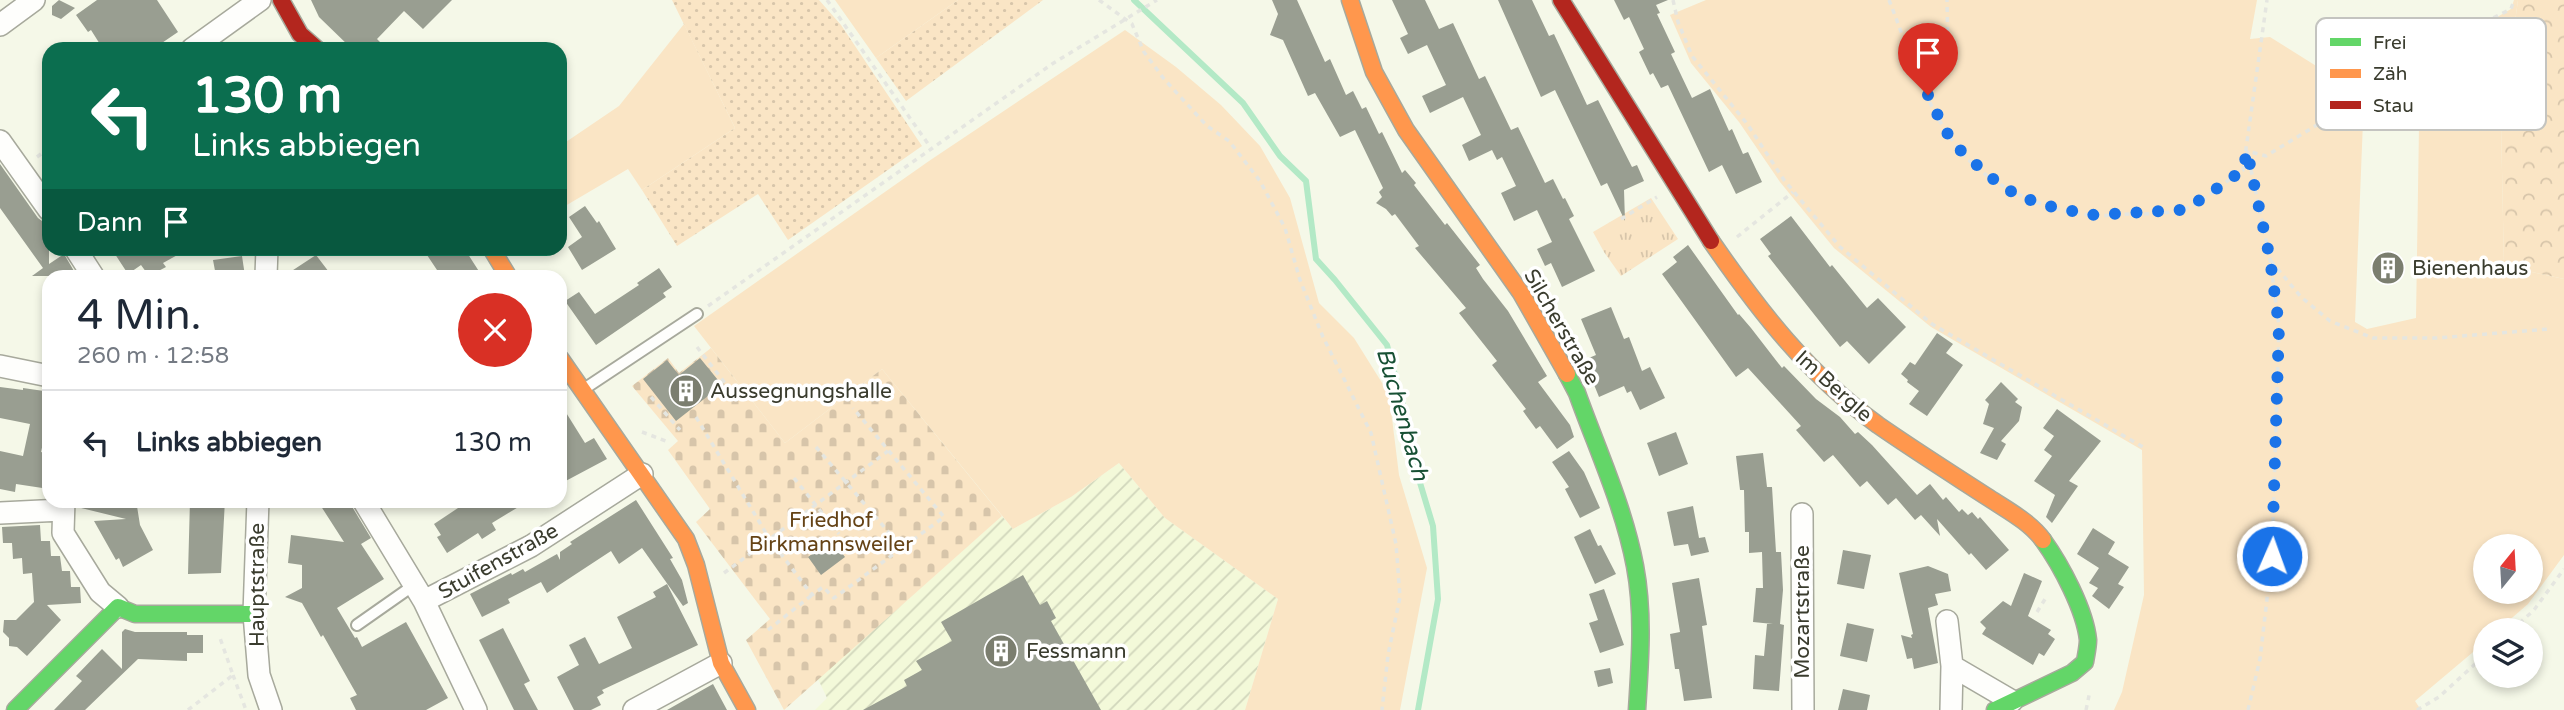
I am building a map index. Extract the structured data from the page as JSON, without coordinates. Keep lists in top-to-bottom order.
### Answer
{
  "streets": {
    "street": [
      "Silcherstraße",
      "Im Bergle",
      "Stuifenstraße",
      "Hauptstraße",
      "Mozartstraße"
    ]
  },
  "water": ["Buchenbach"],
  "parks": ["Friedhof Birkmannsweiler"],
  "places": {
    "building": ["Bienenhaus", "Aussegnungshalle", "Fessmann"]
  },
  "legend": ["Frei", "Zäh", "Stau"],
  "north": "top",
  "page": {
    "turn": ["130 m", "Links abbiegen"],
    "then": "Dann",
    "heading": ["4 Min.", "260 m · 12:58"],
    "list": [
      {
        "name": "Links abbiegen",
        "value": "130 m"
      }
    ]
  }
}
